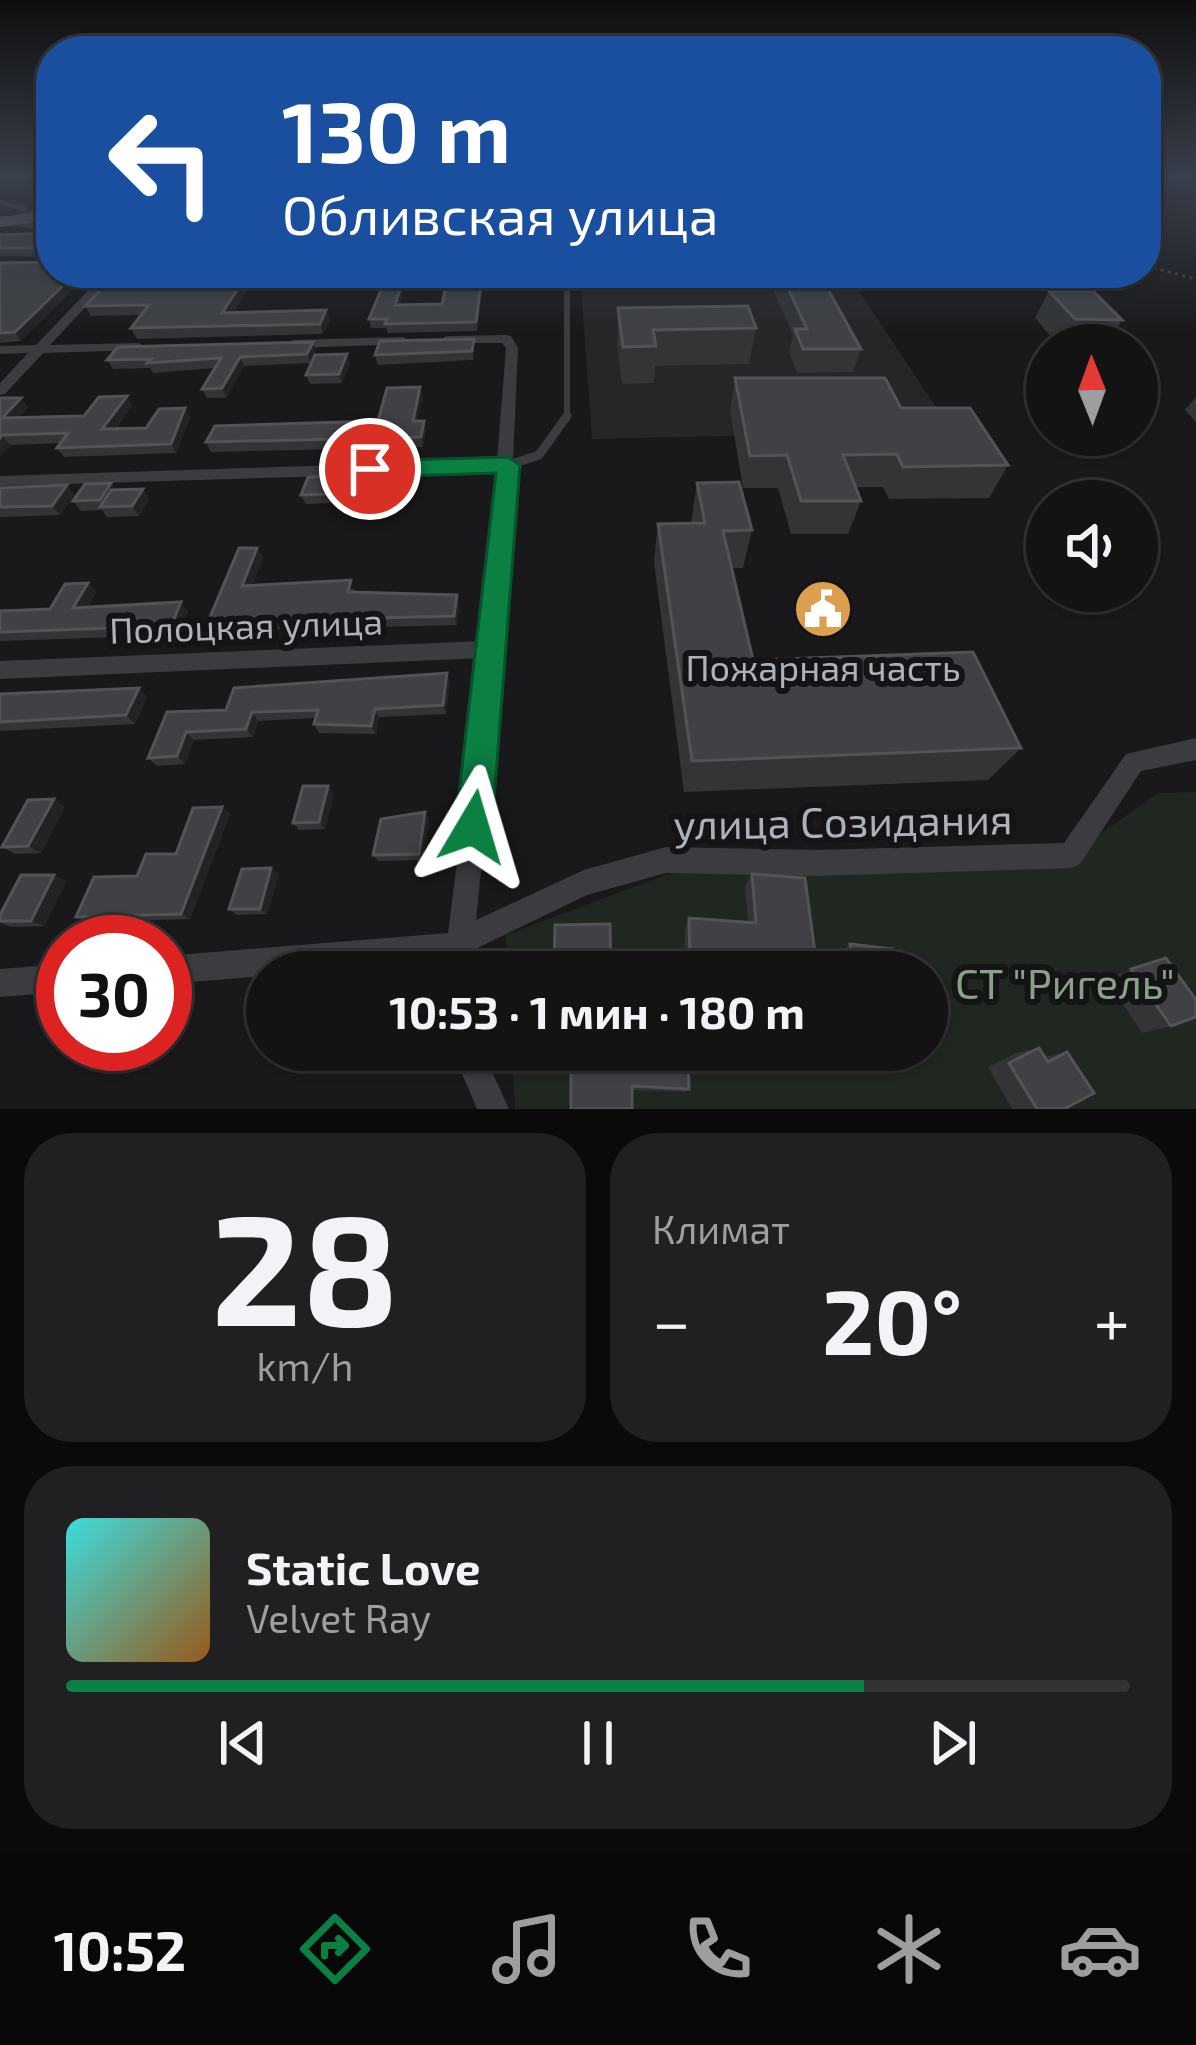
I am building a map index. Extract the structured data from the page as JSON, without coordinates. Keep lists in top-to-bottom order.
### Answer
{
  "streets": {
    "street": ["Полоцкая улица", "улица Созидания"]
  },
  "parks": ["СТ \"Ригель\""],
  "places": {
    "public building": ["Пожарная часть"]
  },
  "north": "top",
  "page": {
    "turn": ["130 m", "Обливская улица"],
    "limit": "30",
    "trip": "10:53 · 1 мин · 180 m",
    "tile": [
      ["28", "km/h"],
      "Климат"
    ],
    "heat": ["−", "20°", "+"],
    "song": ["Static Love", "Velvet Ray"],
    "tabs": "10:52"
  }
}
